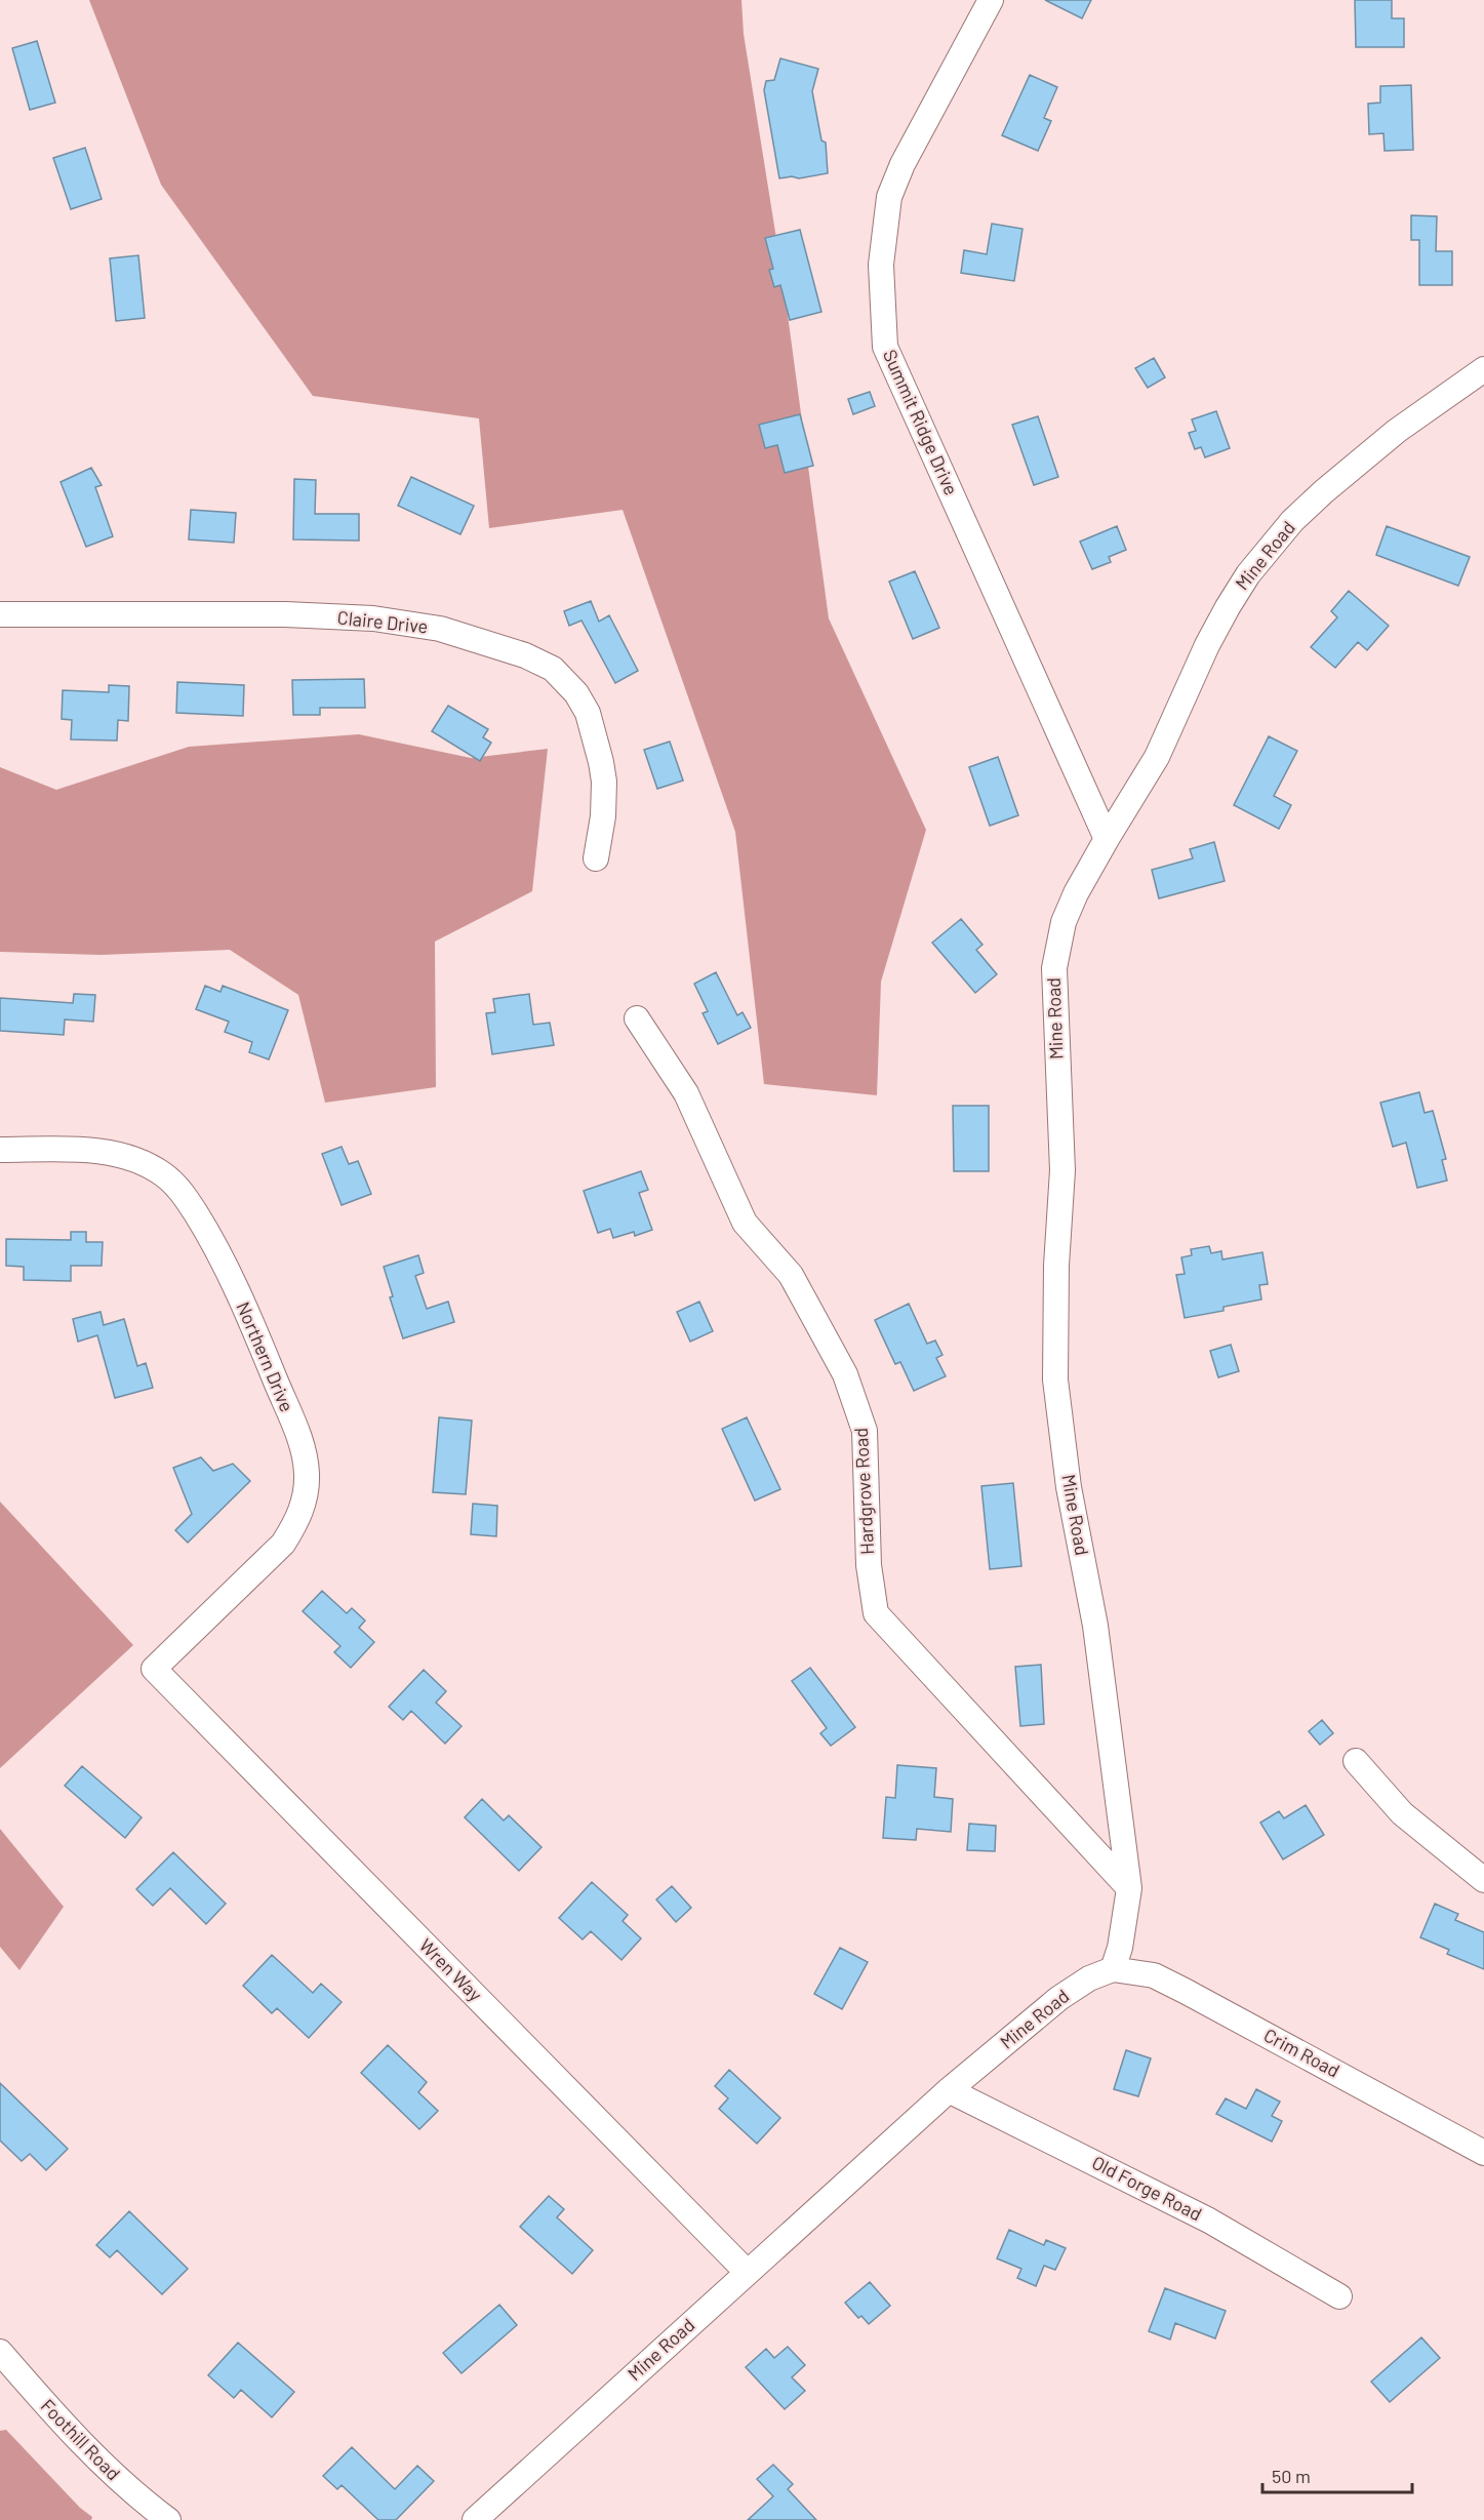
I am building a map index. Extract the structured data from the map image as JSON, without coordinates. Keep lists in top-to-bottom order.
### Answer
{
  "streets": {
    "street": [
      "Summit Ridge Drive",
      "Mine Road",
      "Claire Drive",
      "Northern Drive",
      "Hardgrove Road",
      "Wren Way",
      "Crim Road",
      "Old Forge Road",
      "Foothill Road"
    ]
  },
  "crossings": [
    ["Summit Ridge Drive", "Mine Road"],
    ["Mine Road", "Hardgrove Road"],
    ["Mine Road", "Wren Way"],
    ["Mine Road", "Crim Road"],
    ["Mine Road", "Old Forge Road"],
    ["Northern Drive", "Wren Way"]
  ],
  "scale_bar": "50 m"
}
